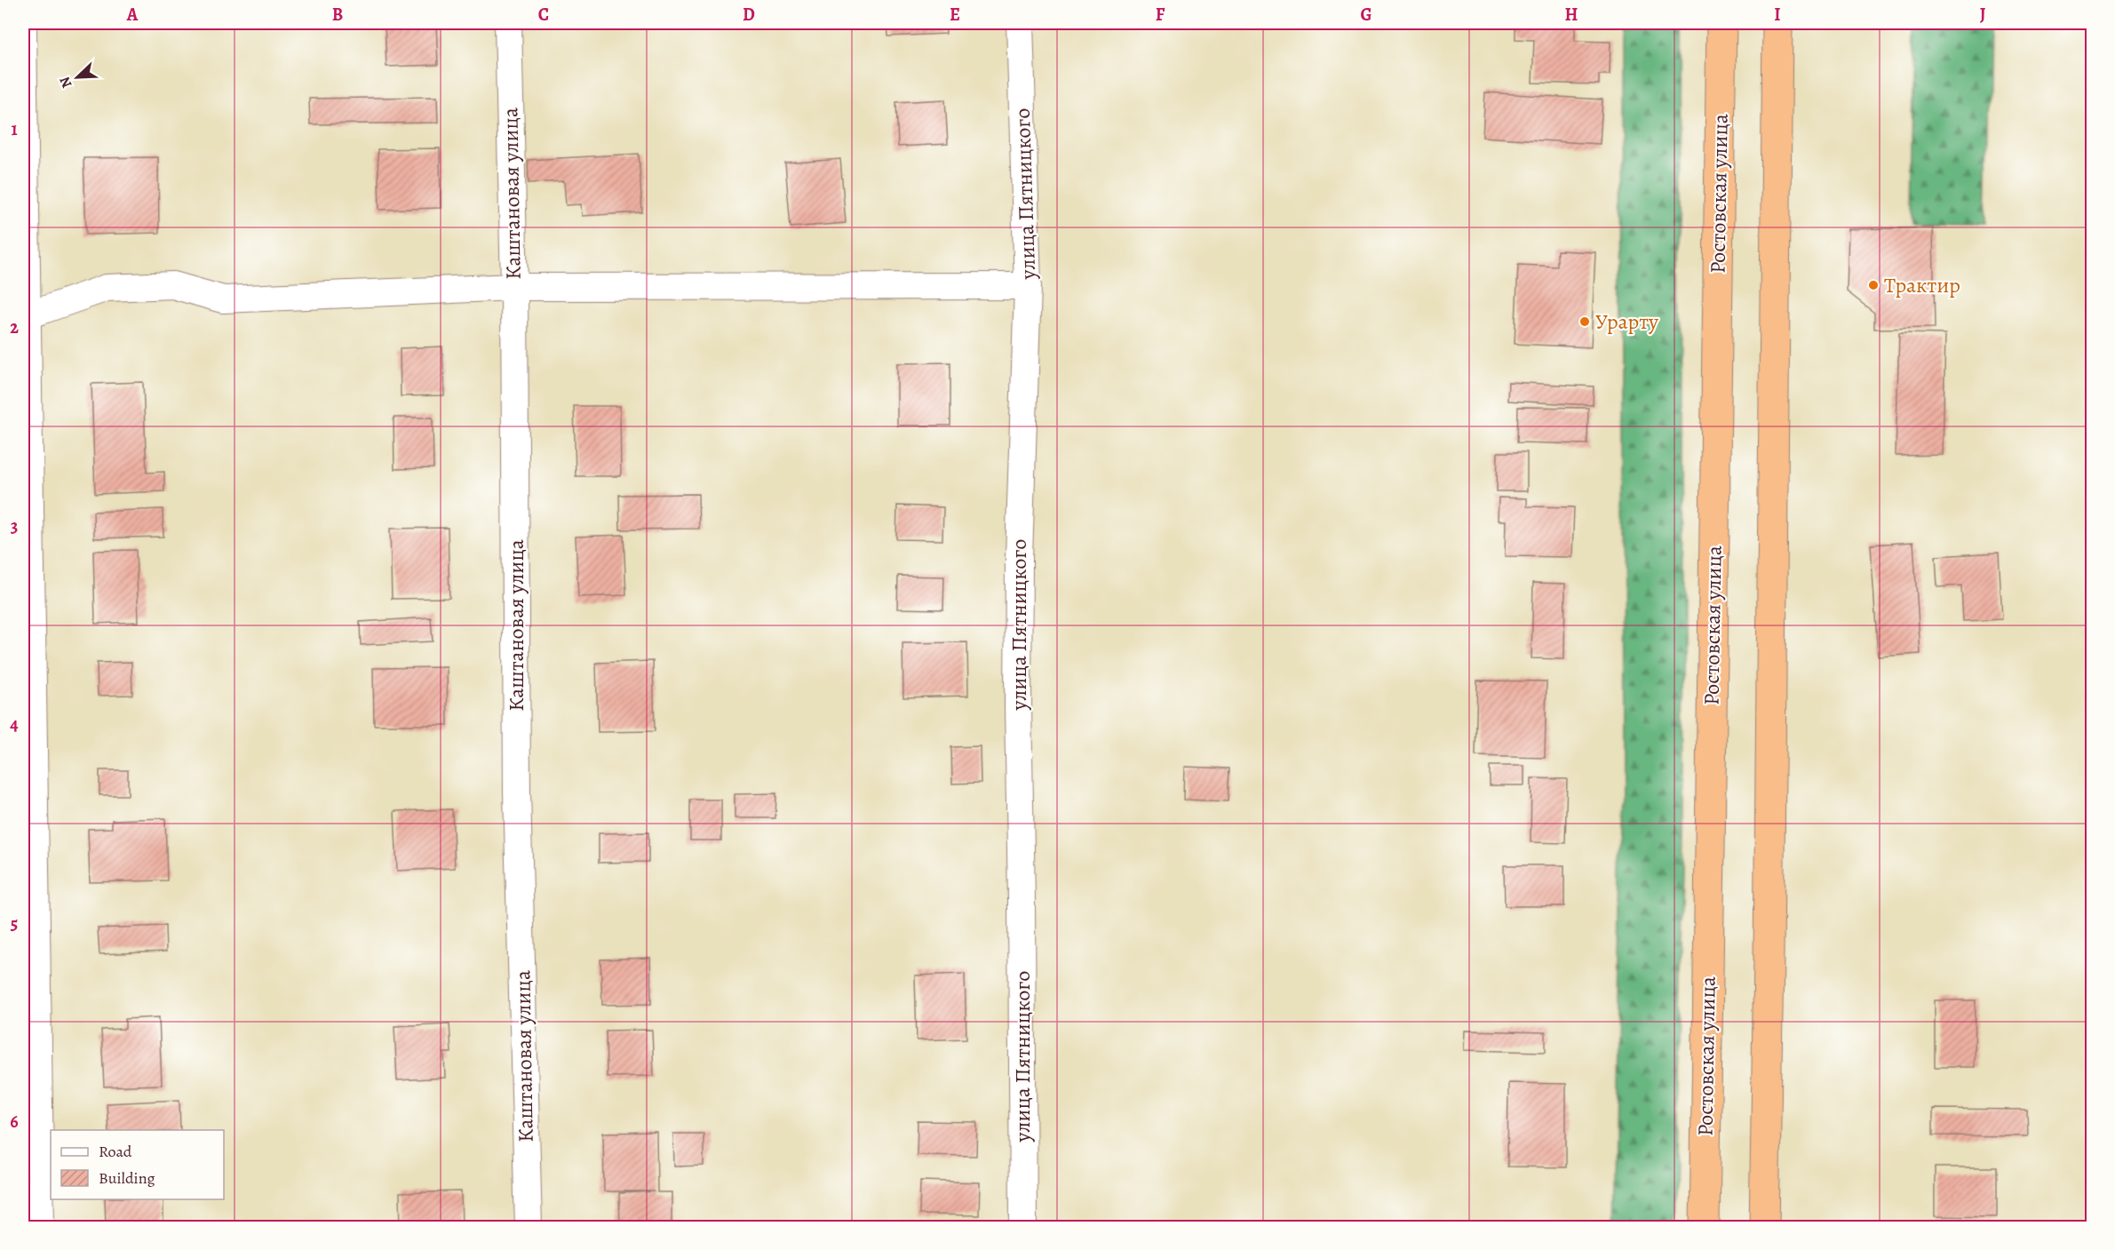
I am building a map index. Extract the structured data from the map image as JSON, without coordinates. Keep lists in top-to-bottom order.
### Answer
{
  "streets": {
    "highway": ["Ростовская улица"],
    "street": ["Каштановая улица", "улица Пятницкого"]
  },
  "places": ["Трактир", "Урарту"],
  "legend": ["Road", "Building"],
  "north": "bottom left",
  "grid": {
    "columns": [
      "A",
      "B",
      "C",
      "D",
      "E",
      "F",
      "G",
      "H",
      "I",
      "J"
    ],
    "rows": [
      "1",
      "2",
      "3",
      "4",
      "5",
      "6"
    ]
  }
}
